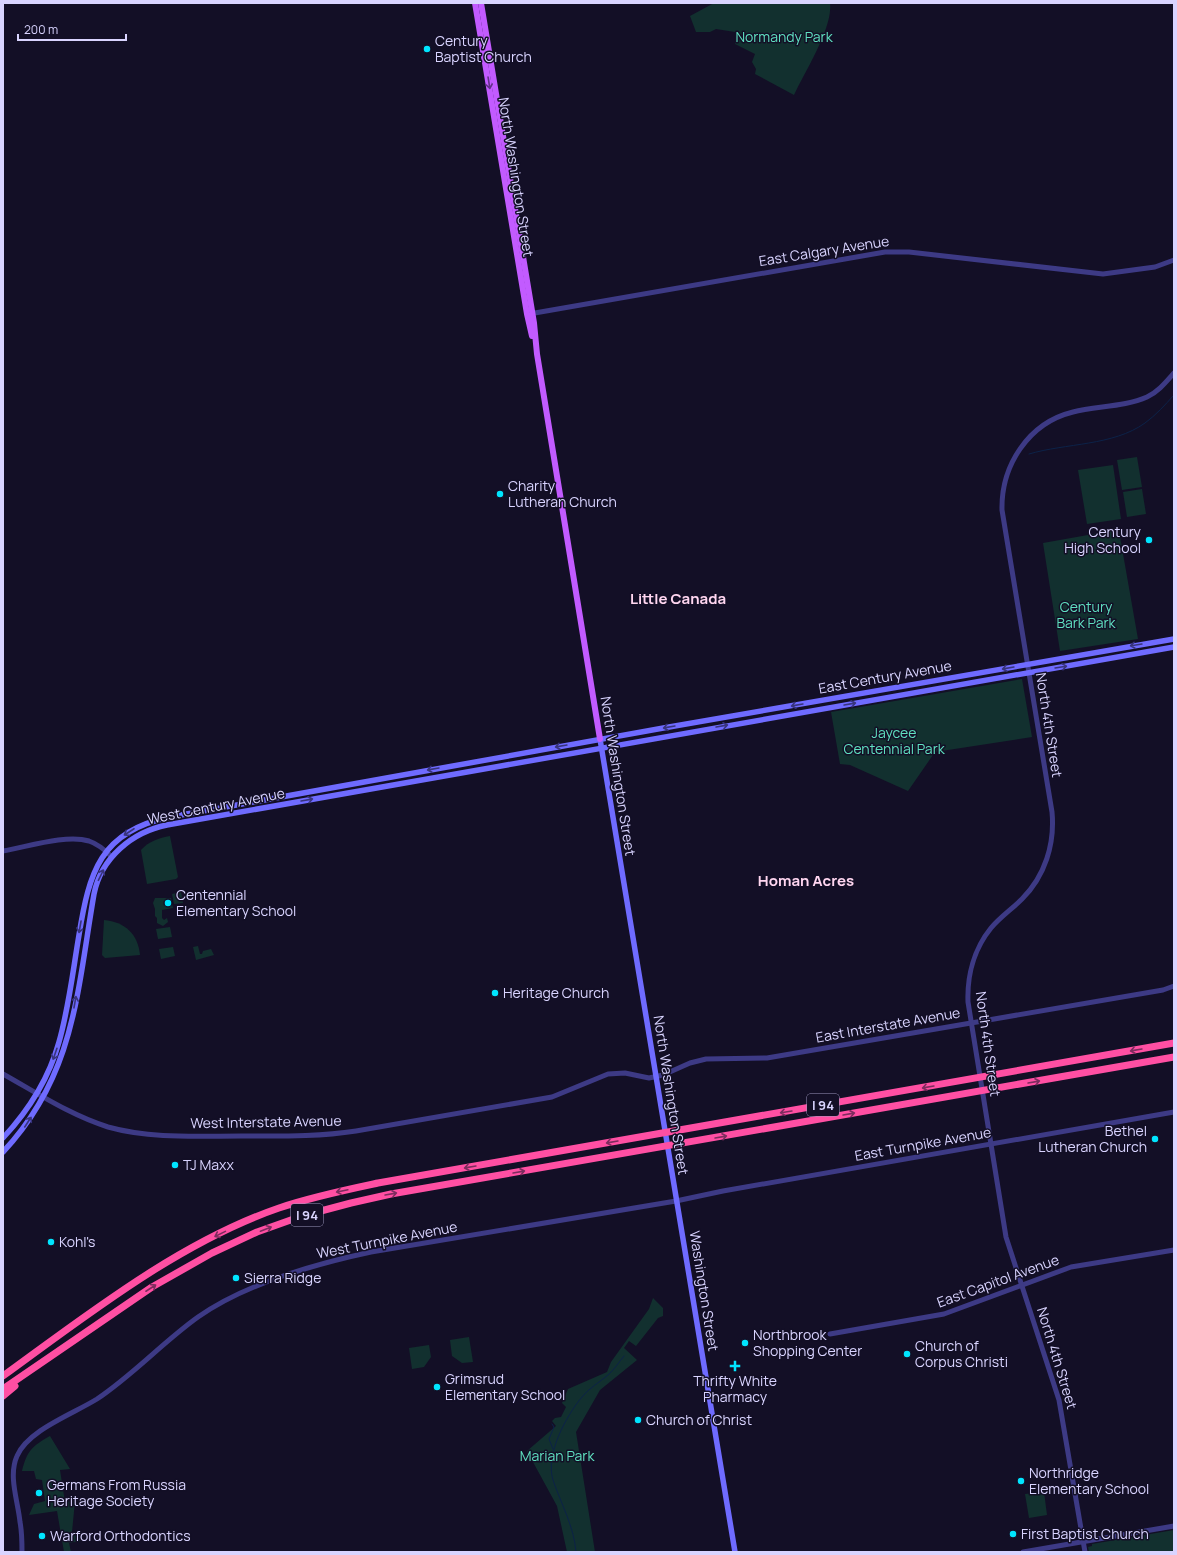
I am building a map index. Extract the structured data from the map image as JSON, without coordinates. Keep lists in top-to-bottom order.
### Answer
{
  "streets": {
    "highway": ["I 94"],
    "main road": [
      "North Washington Street",
      "East Century Avenue",
      "West Century Avenue",
      "Washington Street"
    ],
    "street": [
      "East Calgary Avenue",
      "North 4th Street",
      "East Interstate Avenue",
      "West Interstate Avenue",
      "East Turnpike Avenue",
      "West Turnpike Avenue",
      "East Capitol Avenue"
    ]
  },
  "crossings": [
    ["North Washington Street", "East Calgary Avenue"],
    ["North Washington Street", "East Century Avenue"],
    ["North Washington Street", "West Century Avenue"],
    ["North Washington Street", "East Interstate Avenue"],
    ["North Washington Street", "West Interstate Avenue"],
    ["North Washington Street", "East Turnpike Avenue"],
    ["North Washington Street", "West Turnpike Avenue"],
    ["North Washington Street", "Washington Street"],
    ["East Century Avenue", "North 4th Street"],
    ["East Century Avenue", "West Century Avenue"],
    ["North 4th Street", "East Interstate Avenue"],
    ["North 4th Street", "East Turnpike Avenue"],
    ["North 4th Street", "East Capitol Avenue"],
    ["West Century Avenue", "West Interstate Avenue"],
    ["East Interstate Avenue", "West Interstate Avenue"],
    ["East Turnpike Avenue", "West Turnpike Avenue"],
    ["East Turnpike Avenue", "Washington Street"],
    ["West Turnpike Avenue", "Washington Street"]
  ],
  "districts": ["Little Canada", "Homan Acres"],
  "parks": [
    "Normandy Park",
    "Century Bark Park",
    "Jaycee Centennial Park",
    "Marian Park"
  ],
  "places": {
    "other": [
      "Century Baptist Church",
      "Charity Lutheran Church",
      "Century High School",
      "Centennial Elementary School",
      "Heritage Church",
      "Bethel Lutheran Church",
      "TJ Maxx",
      "Kohl's",
      "Sierra Ridge",
      "Northbrook Shopping Center",
      "Church of Corpus Christi",
      "Grimsrud Elementary School",
      "Church of Christ",
      "Northridge Elementary School",
      "Germans From Russia Heritage Society",
      "First Baptist Church",
      "Warford Orthodontics"
    ],
    "health": ["Thrifty White Pharmacy"]
  },
  "scale_bar": "200 m"
}
